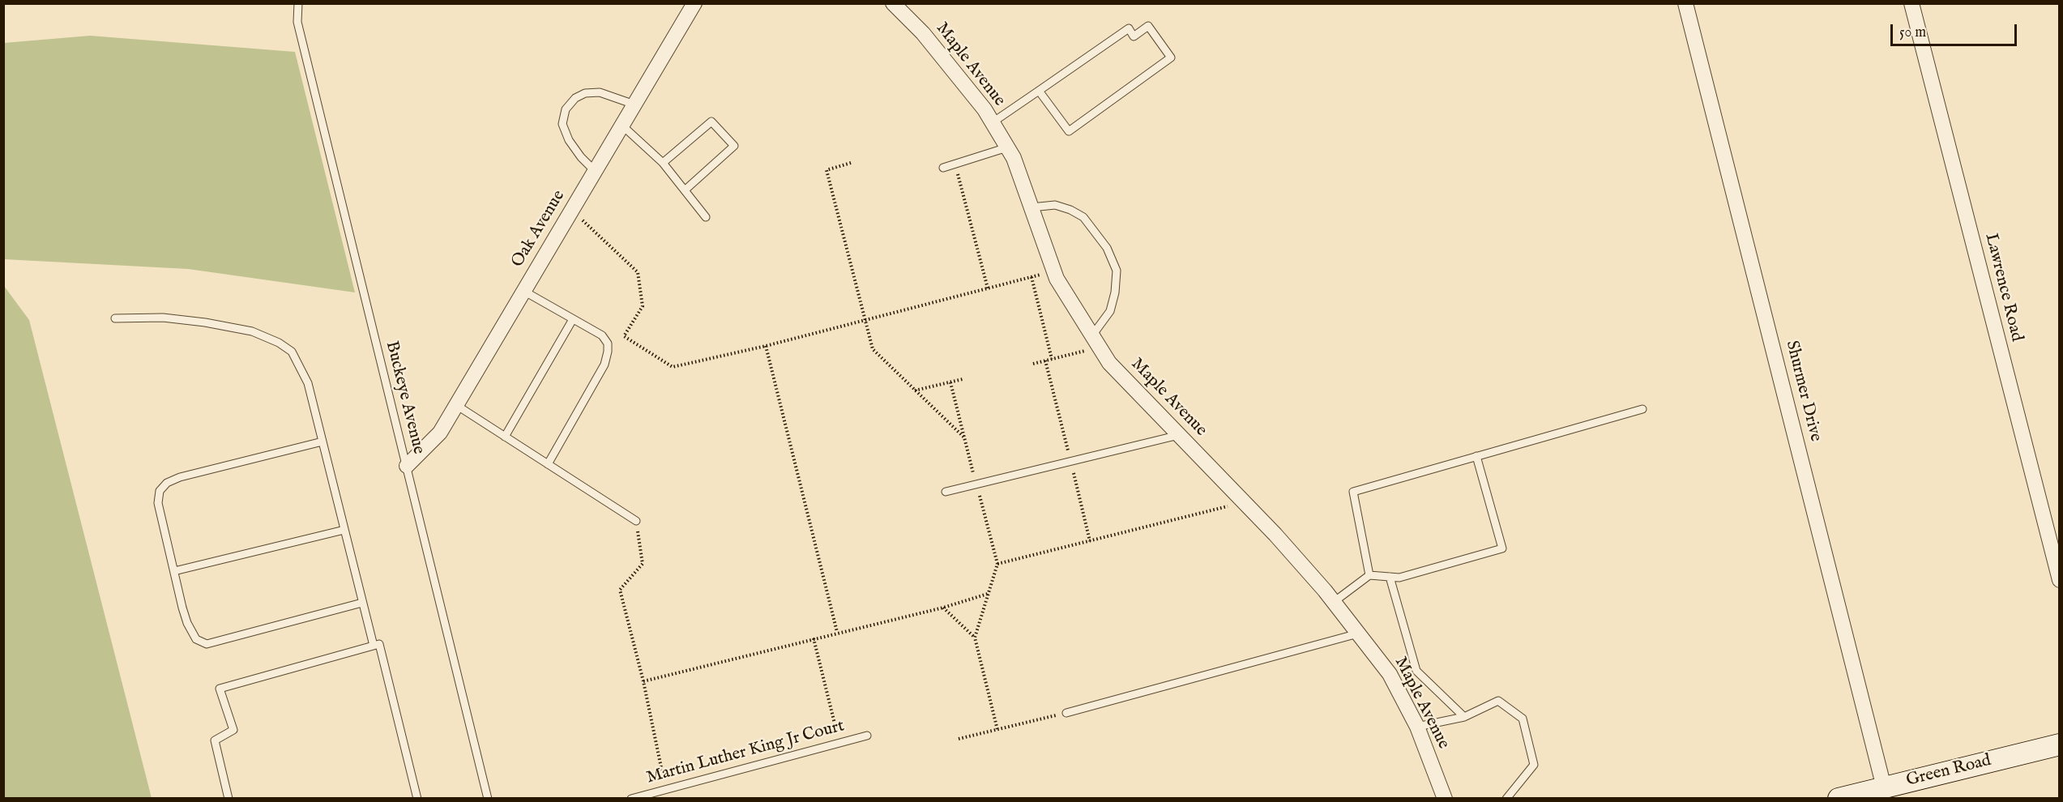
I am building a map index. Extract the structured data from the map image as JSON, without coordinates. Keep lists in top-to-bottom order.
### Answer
{
  "streets": {
    "main road": ["Green Road"],
    "street": [
      "Maple Avenue",
      "Oak Avenue",
      "Lawrence Road",
      "Shurmer Drive"
    ],
    "lane": ["Buckeye Avenue", "Martin Luther King Jr Court"]
  },
  "crossings": [
    ["Oak Avenue", "Buckeye Avenue"],
    ["Shurmer Drive", "Green Road"]
  ],
  "scale_bar": "50 m"
}
